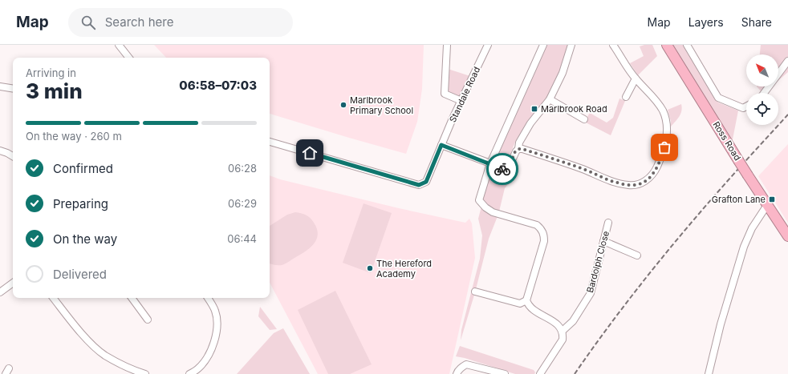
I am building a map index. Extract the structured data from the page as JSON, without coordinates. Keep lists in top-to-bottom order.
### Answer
{
  "streets": {
    "highway": ["Ross Road"],
    "street": ["Standale Road", "Bardolph Close"]
  },
  "places": {
    "other": ["Marlbrook Primary School", "The Hereford Academy"],
    "transit": ["Marlbrook Road", "Grafton Lane"]
  },
  "north": "top left",
  "page": {
    "header": "Map",
    "search": "Search here",
    "nav": ["Map", "Layers", "Share"],
    "heading": ["3 min", "Arriving in", "06:58–07:03"],
    "bar": "On the way · 260 m",
    "list": [
      ["Confirmed", "06:28"],
      ["Preparing", "06:29"],
      ["On the way", "06:44"],
      "Delivered"
    ]
  }
}
